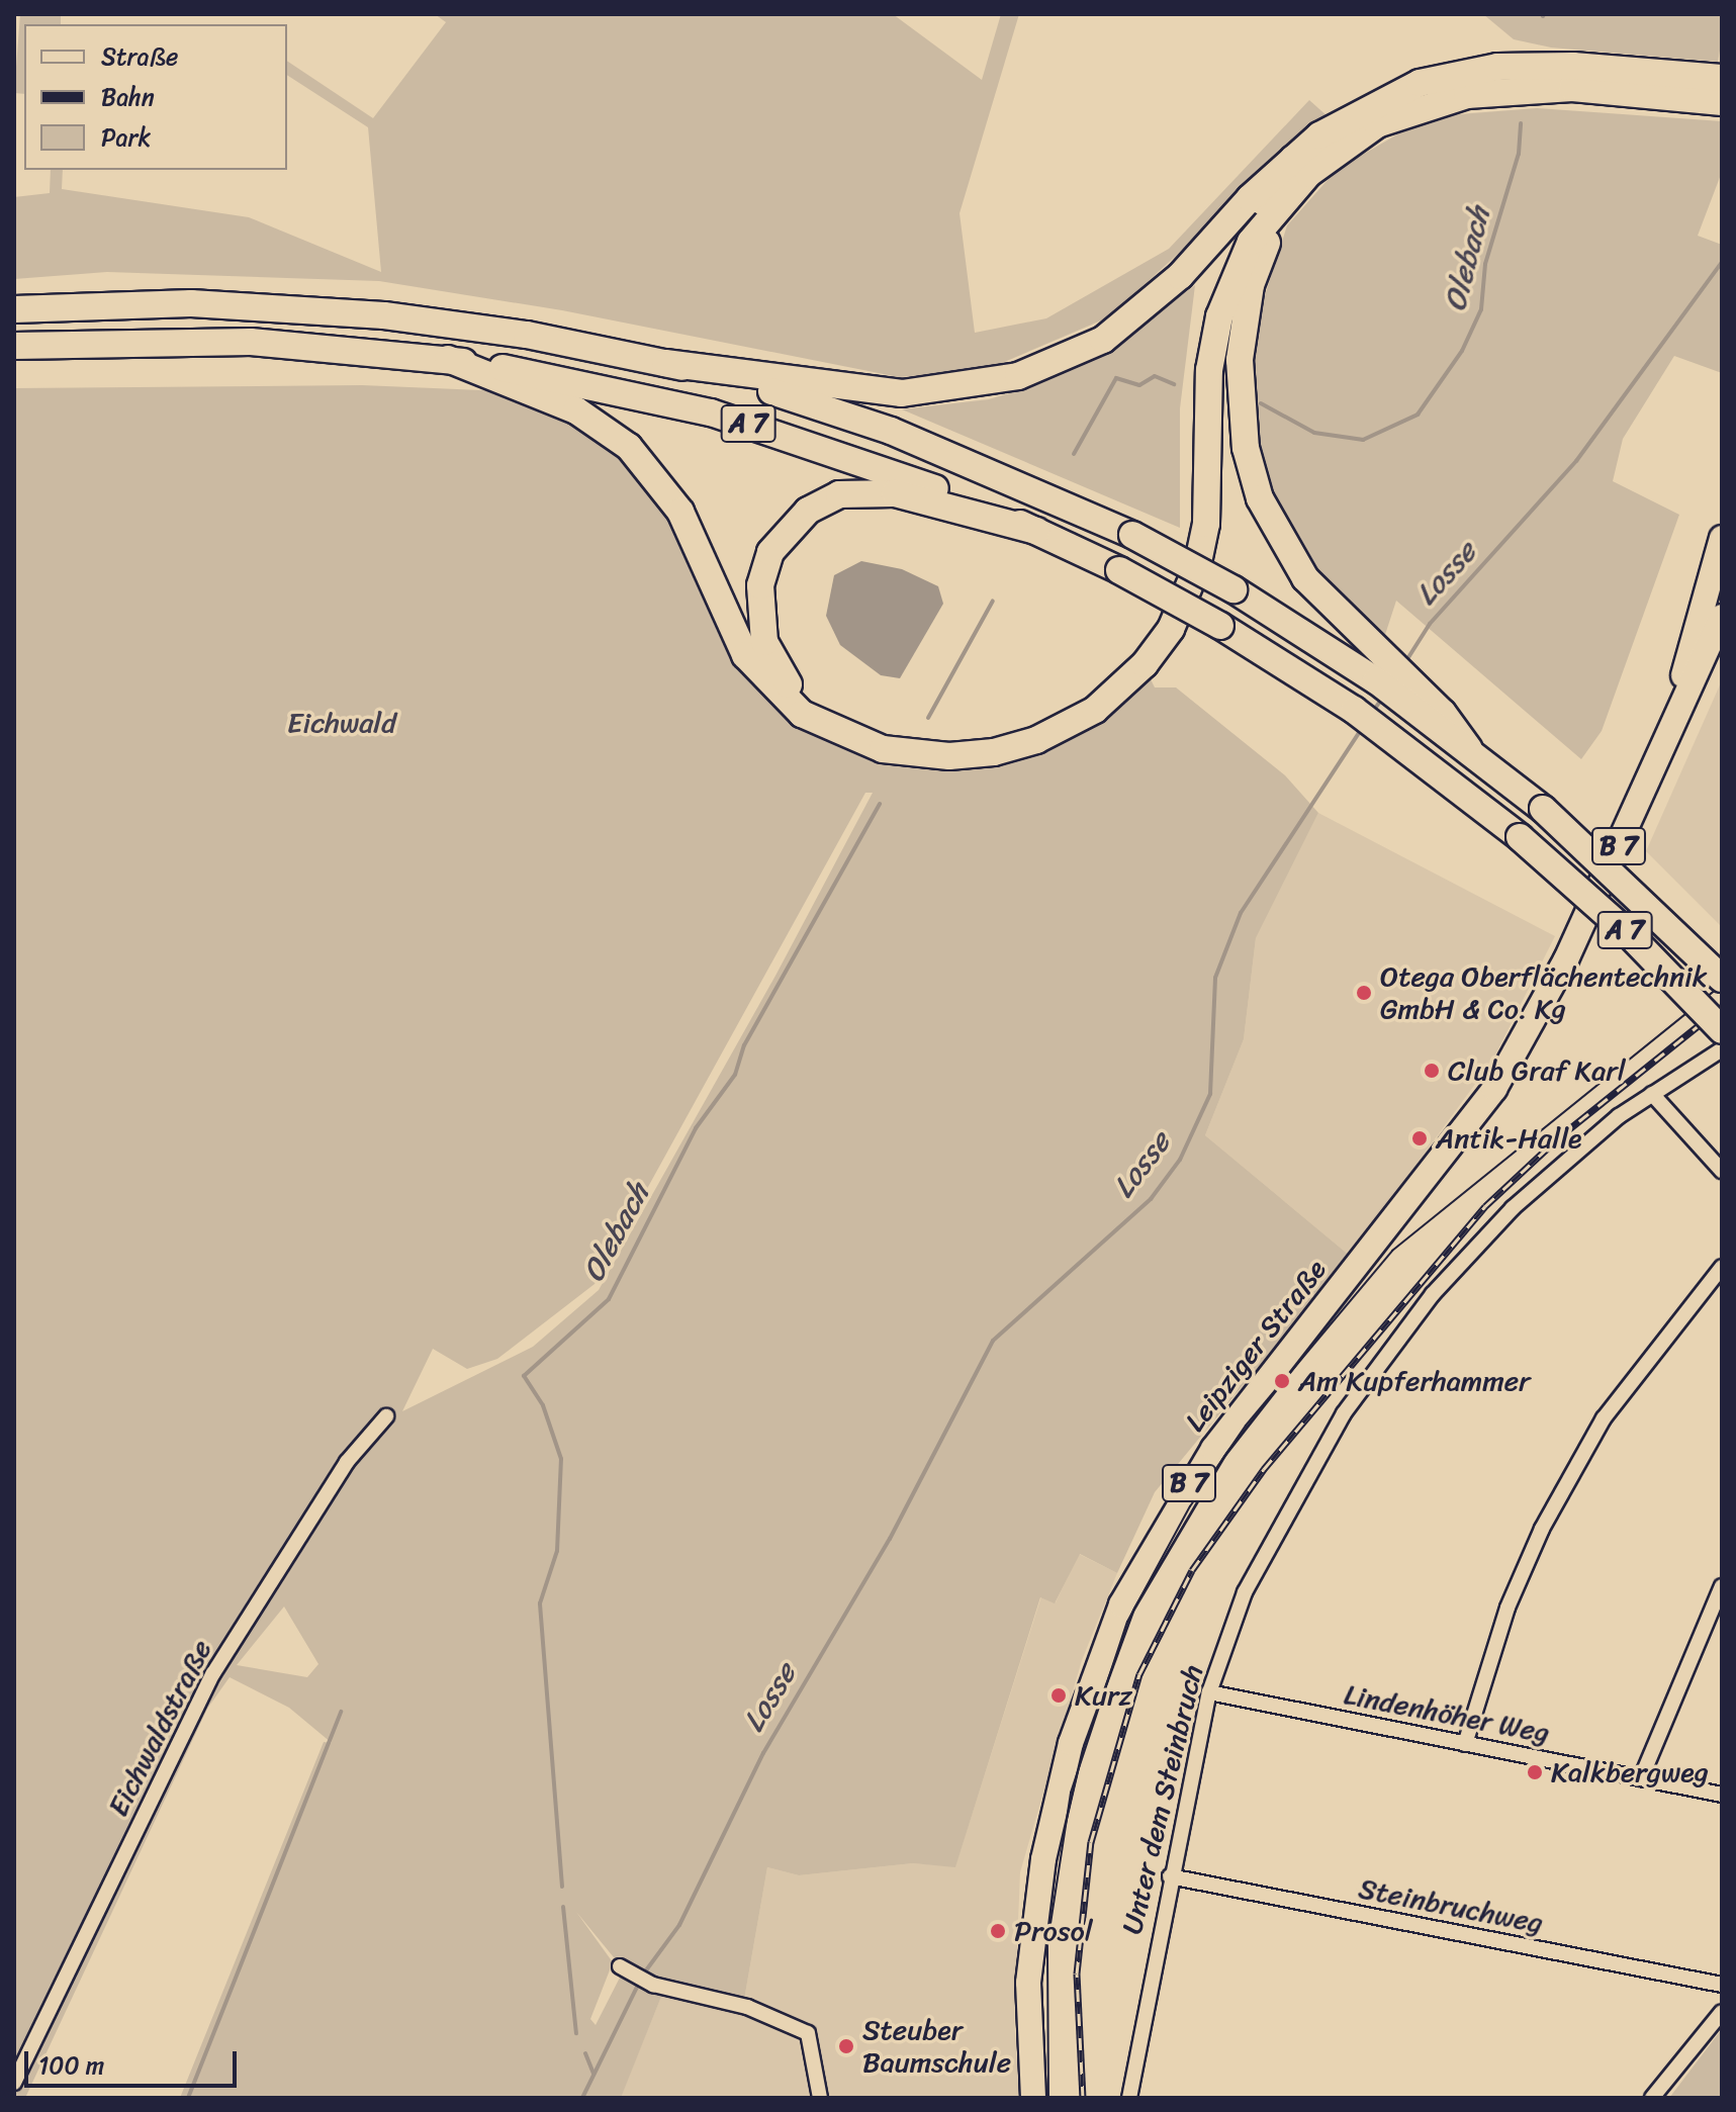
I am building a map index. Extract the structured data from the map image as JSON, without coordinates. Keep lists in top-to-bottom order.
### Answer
{
  "streets": {
    "highway": ["A 7"],
    "main road": ["B 7", "Leipziger Straße"],
    "street": [
      "Lindenhöher Weg",
      "Eichwaldstraße",
      "Unter dem Steinbruch",
      "Steinbruchweg"
    ]
  },
  "crossings": [
    ["Lindenhöher Weg", "Unter dem Steinbruch"],
    ["Unter dem Steinbruch", "Steinbruchweg"]
  ],
  "water": ["Olebach", "Losse"],
  "parks": ["Eichwald"],
  "places": [
    "Otega Oberflächentechnik GmbH & Co. Kg",
    "Club Graf Karl",
    "Antik-Halle",
    "Am Kupferhammer",
    "Kurz",
    "Kalkbergweg",
    "Prosol",
    "Steuber Baumschule"
  ],
  "legend": ["Straße", "Bahn", "Park"],
  "scale_bar": "100 m"
}
